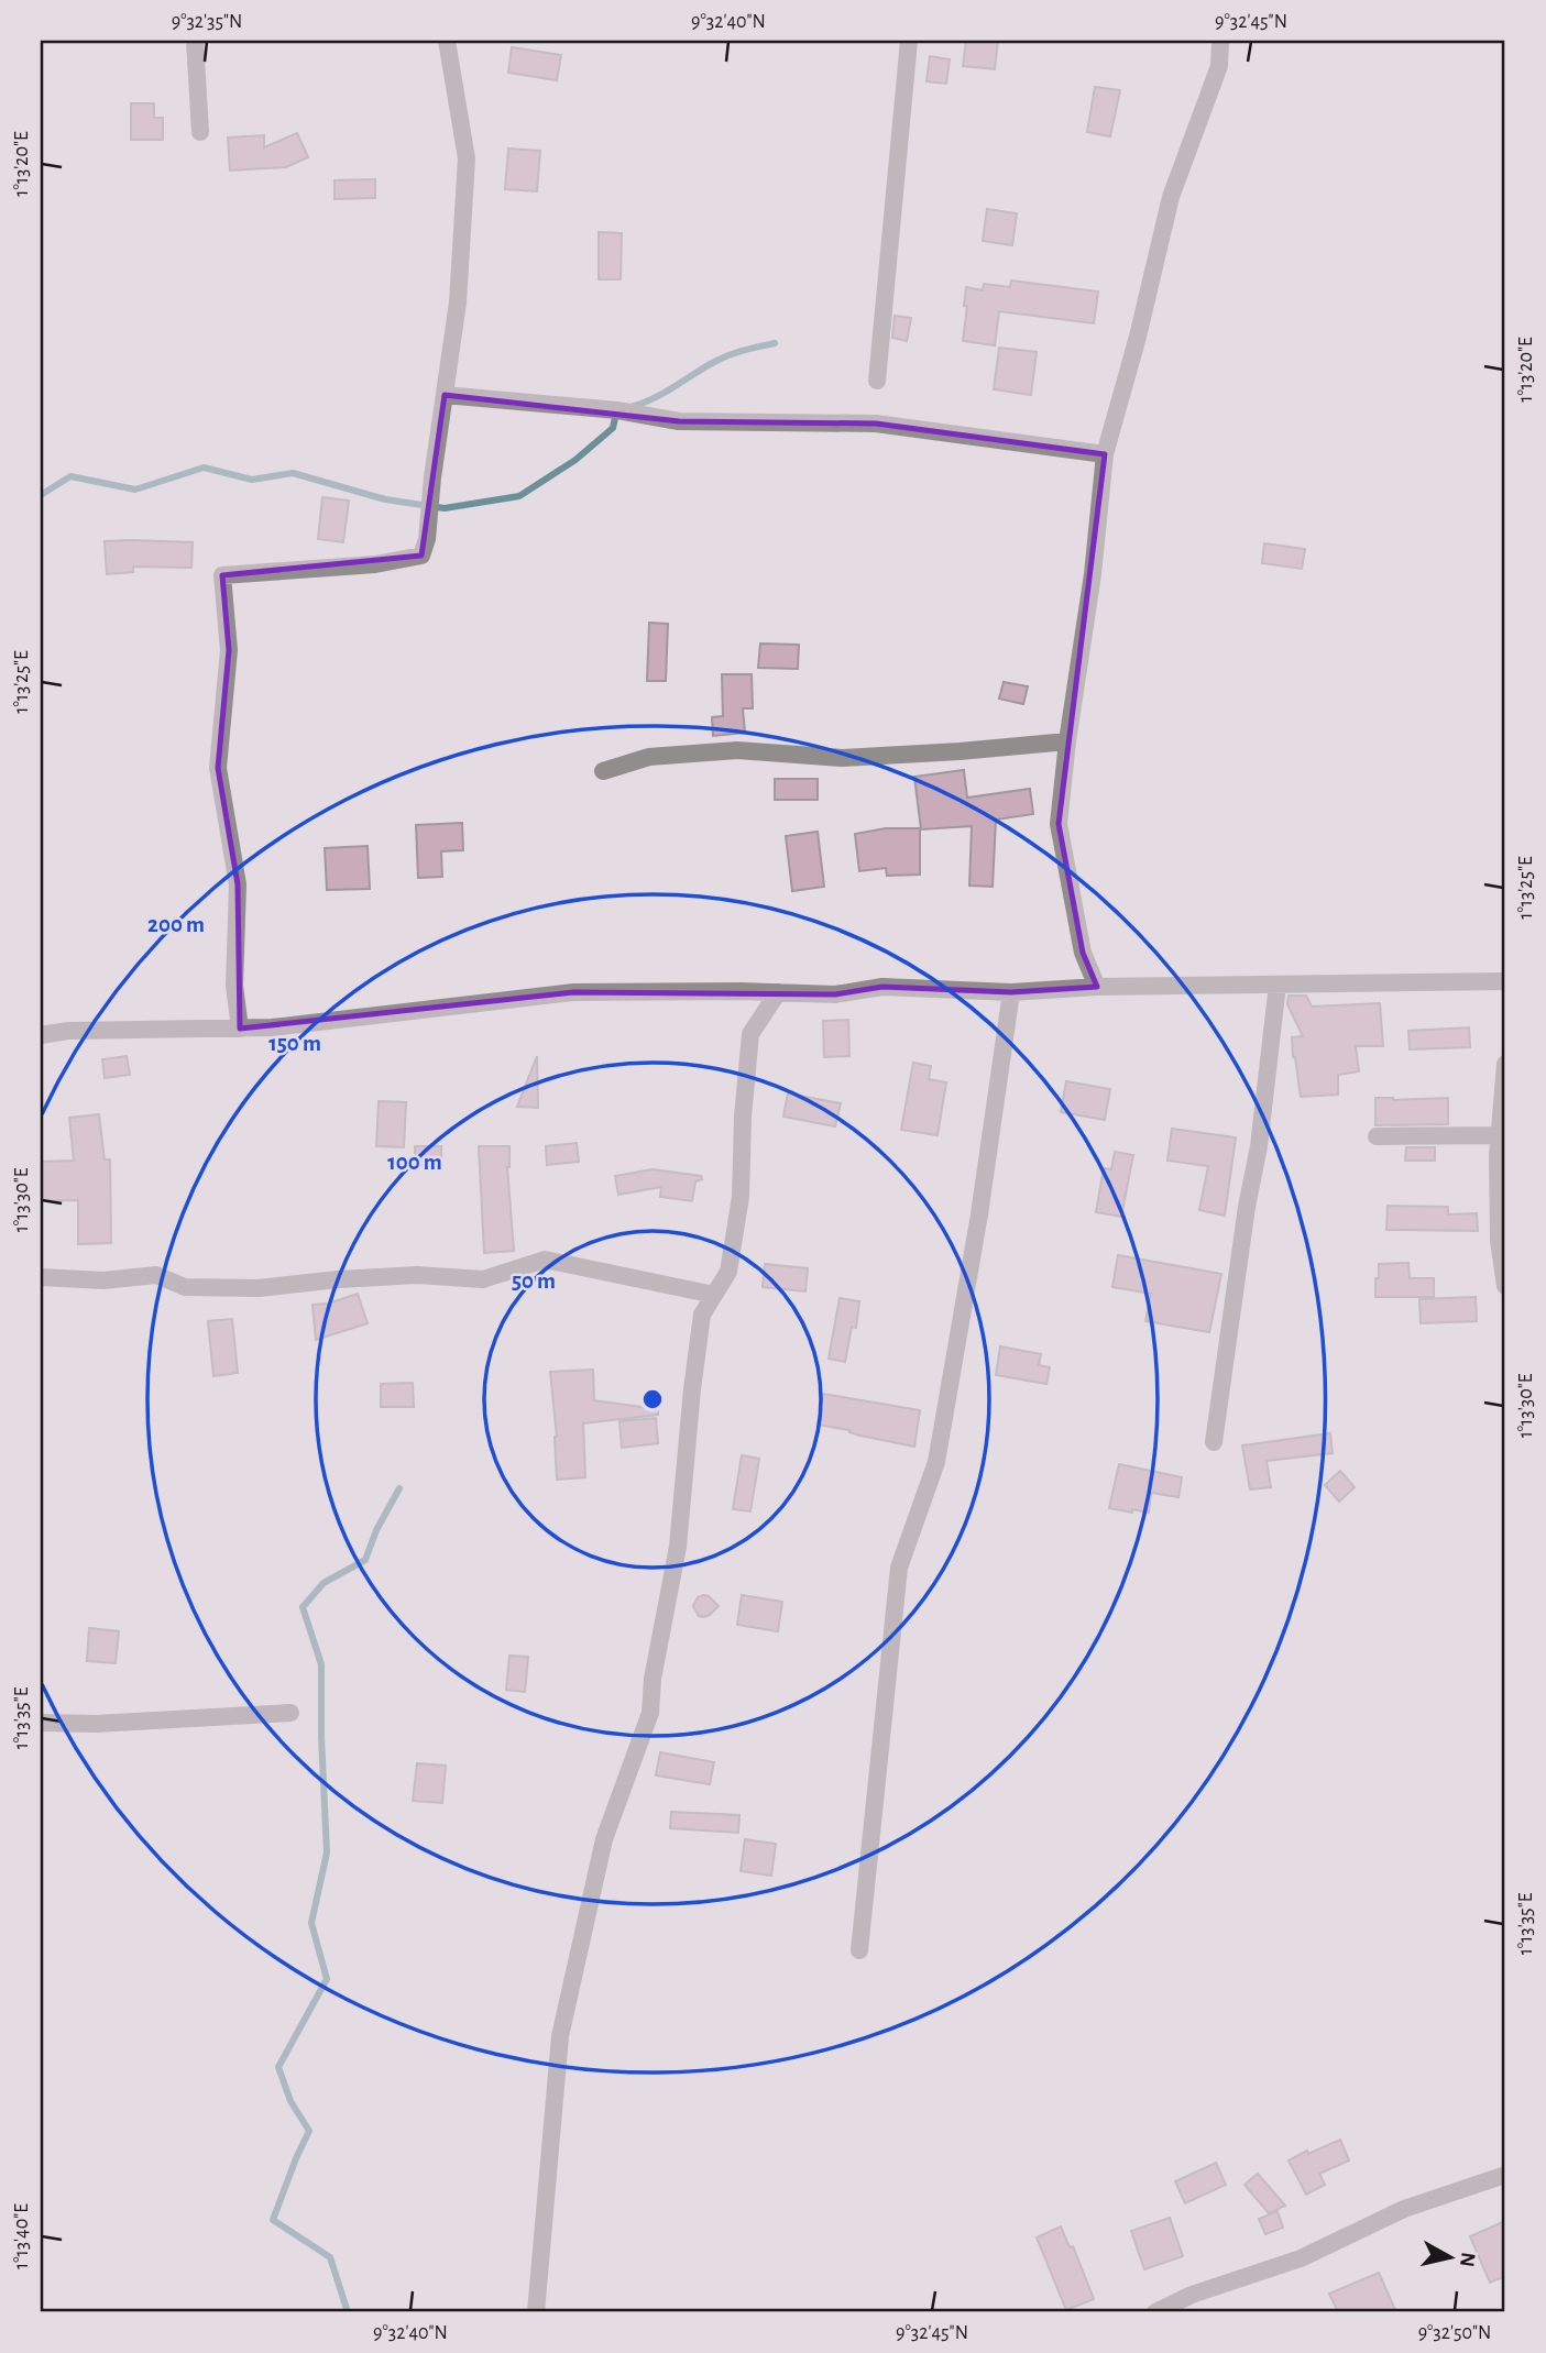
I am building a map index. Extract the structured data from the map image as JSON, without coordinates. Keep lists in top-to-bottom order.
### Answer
{
  "north": "right",
  "coordinates": [
    "9°32'35\"N",
    "9°32'40\"N",
    "9°32'45\"N",
    "1°13'20\"E",
    "1°13'25\"E",
    "1°13'30\"E",
    "1°13'35\"E",
    "1°13'40\"E",
    "9°32'50\"N"
  ],
  "rings": [
    "200 m",
    "150 m",
    "100 m",
    "50 m"
  ]
}
